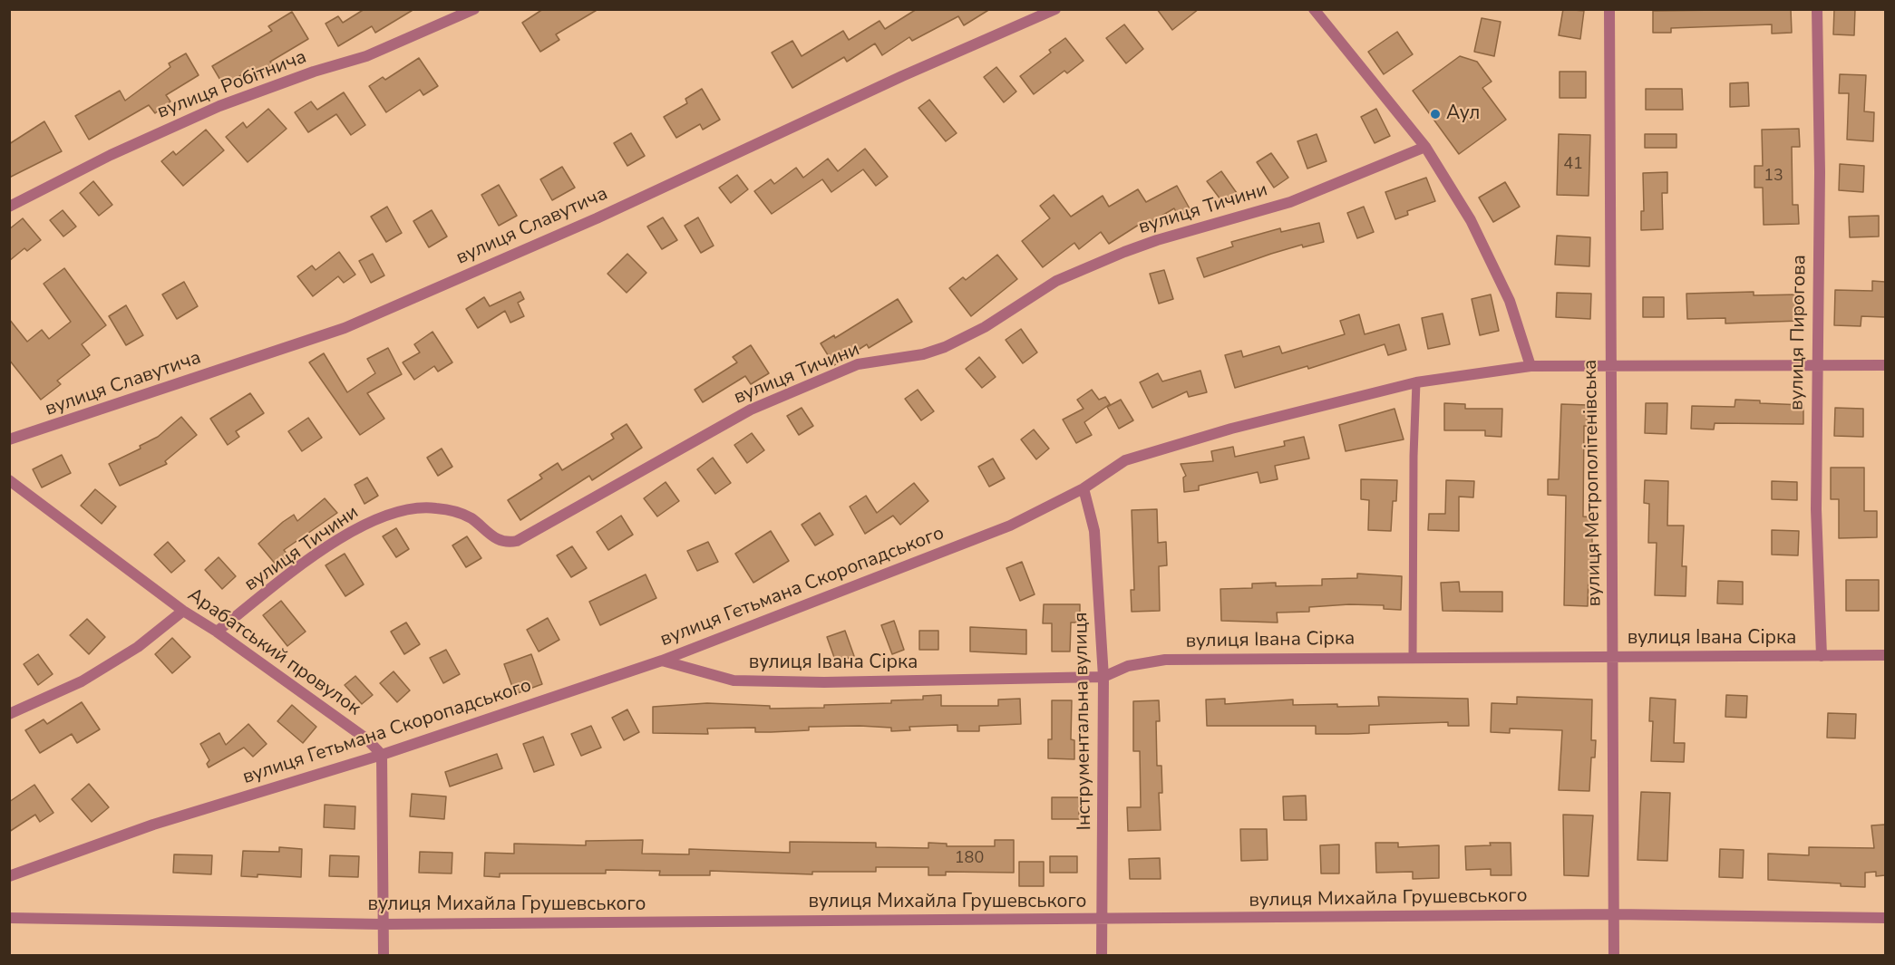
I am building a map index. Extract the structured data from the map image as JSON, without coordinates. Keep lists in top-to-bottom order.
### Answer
{
  "streets": {
    "street": [
      "вулиця Робітнича",
      "вулиця Тичини",
      "вулиця Славутича",
      "вулиця Пирогова",
      "вулиця Метрополітенівська",
      "вулиця Гетьмана Скоропадського",
      "вулиця Івана Сірка",
      "Арабатський провулок",
      "Інструментальна вулиця",
      "вулиця Михайла Грушевського"
    ]
  },
  "crossings": [
    ["вулиця Тичини", "Арабатський провулок"],
    ["вулиця Пирогова", "вулиця Гетьмана Скоропадського"],
    ["вулиця Пирогова", "вулиця Івана Сірка"],
    ["вулиця Метрополітенівська", "вулиця Гетьмана Скоропадського"],
    ["вулиця Метрополітенівська", "вулиця Івана Сірка"],
    ["вулиця Метрополітенівська", "вулиця Михайла Грушевського"],
    ["вулиця Гетьмана Скоропадського", "вулиця Івана Сірка"],
    ["вулиця Гетьмана Скоропадського", "Арабатський провулок"],
    ["вулиця Гетьмана Скоропадського", "Інструментальна вулиця"],
    ["вулиця Івана Сірка", "Інструментальна вулиця"],
    ["Інструментальна вулиця", "вулиця Михайла Грушевського"]
  ],
  "places": ["Аул"],
  "house_numbers": ["41", "13", "180"]
}
